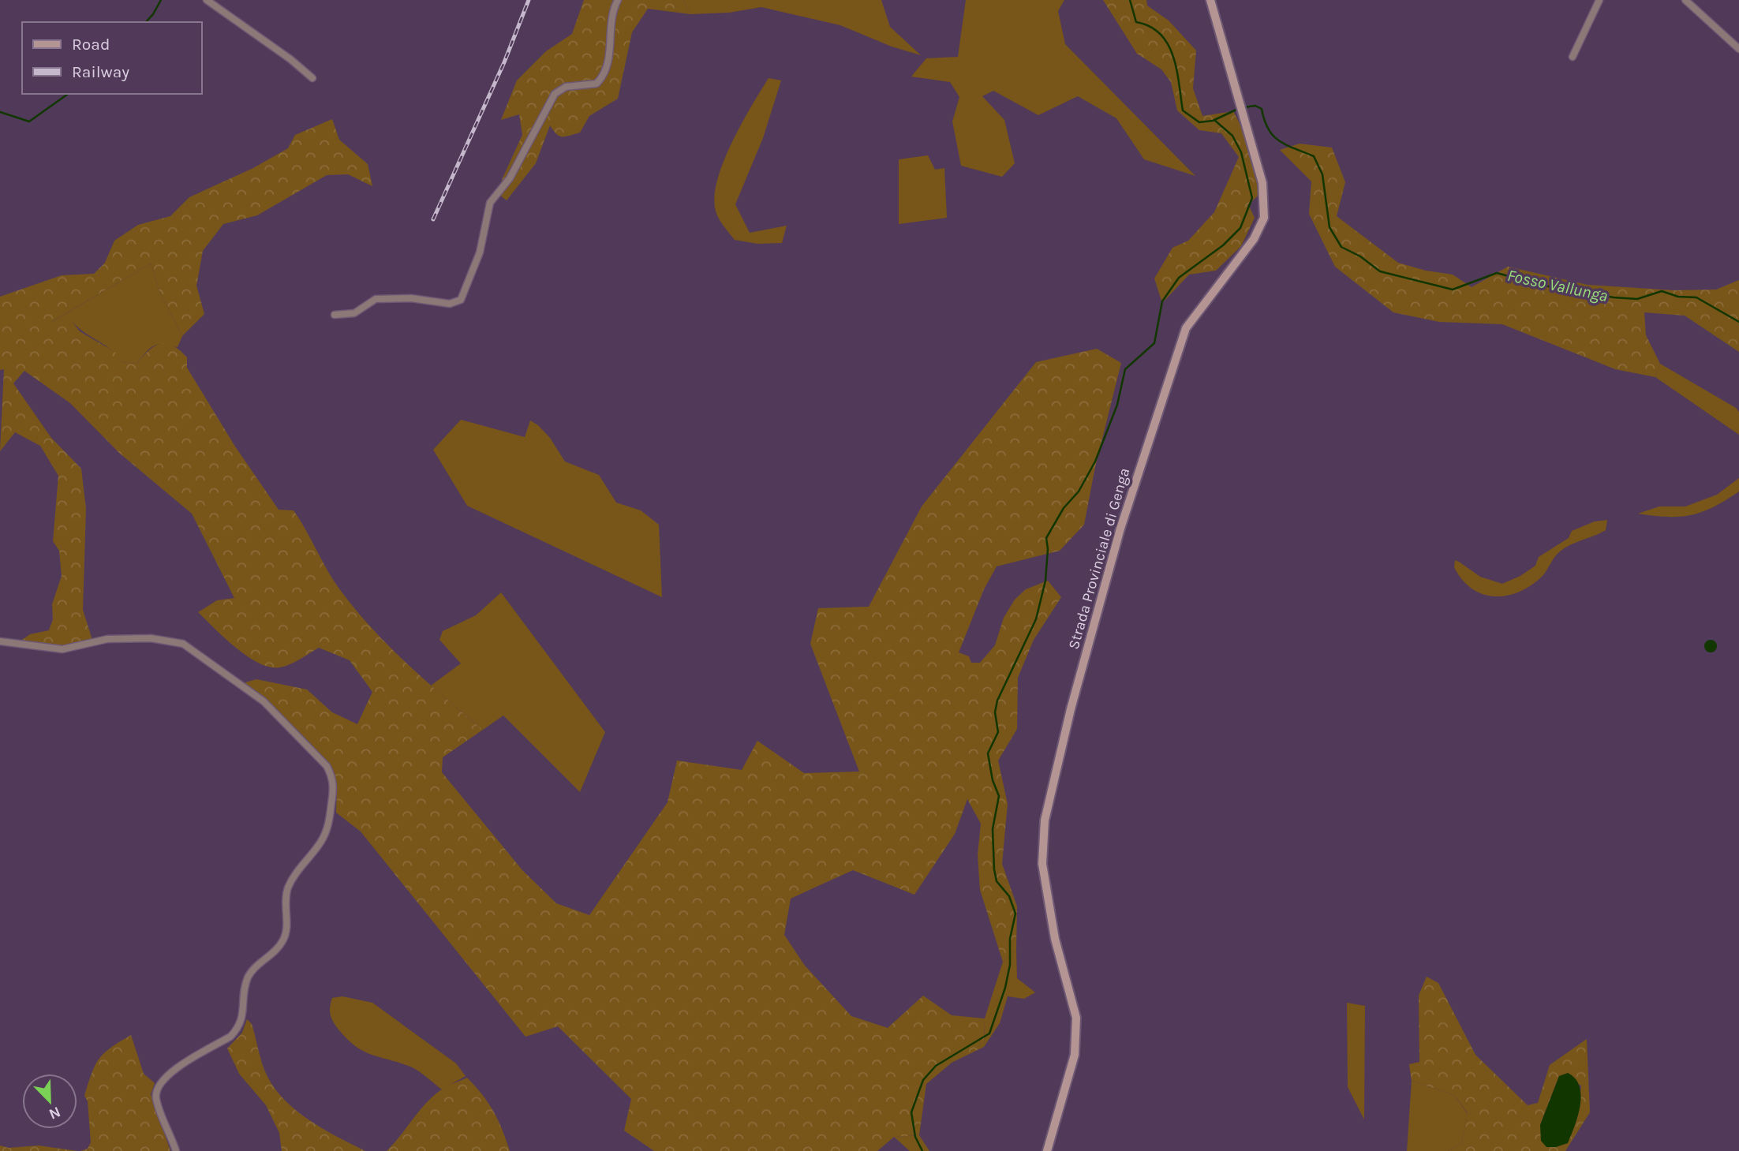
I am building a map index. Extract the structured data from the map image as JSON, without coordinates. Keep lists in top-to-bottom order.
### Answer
{
  "streets": {
    "main road": ["Strada Provinciale di Genga"]
  },
  "water": ["Fosso Vallunga"],
  "legend": ["Road", "Railway"],
  "north": "bottom right"
}
